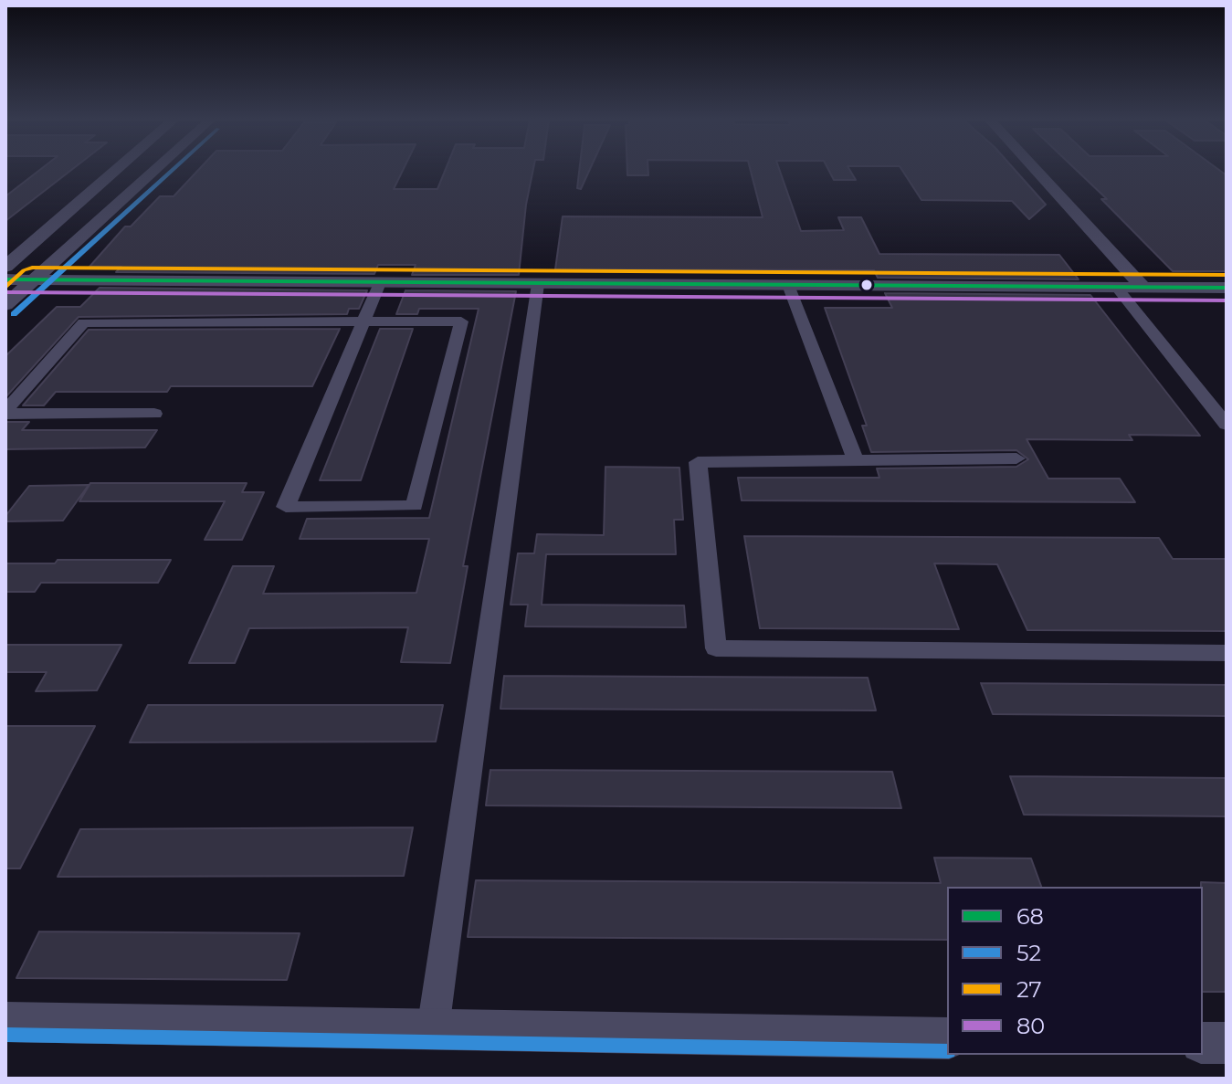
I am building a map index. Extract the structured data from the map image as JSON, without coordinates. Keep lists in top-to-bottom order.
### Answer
{
  "lines": [
    "transit line 52",
    "transit line 27",
    "transit line 68",
    "transit line 80"
  ],
  "legend": [
    "68",
    "52",
    "27",
    "80"
  ]
}
